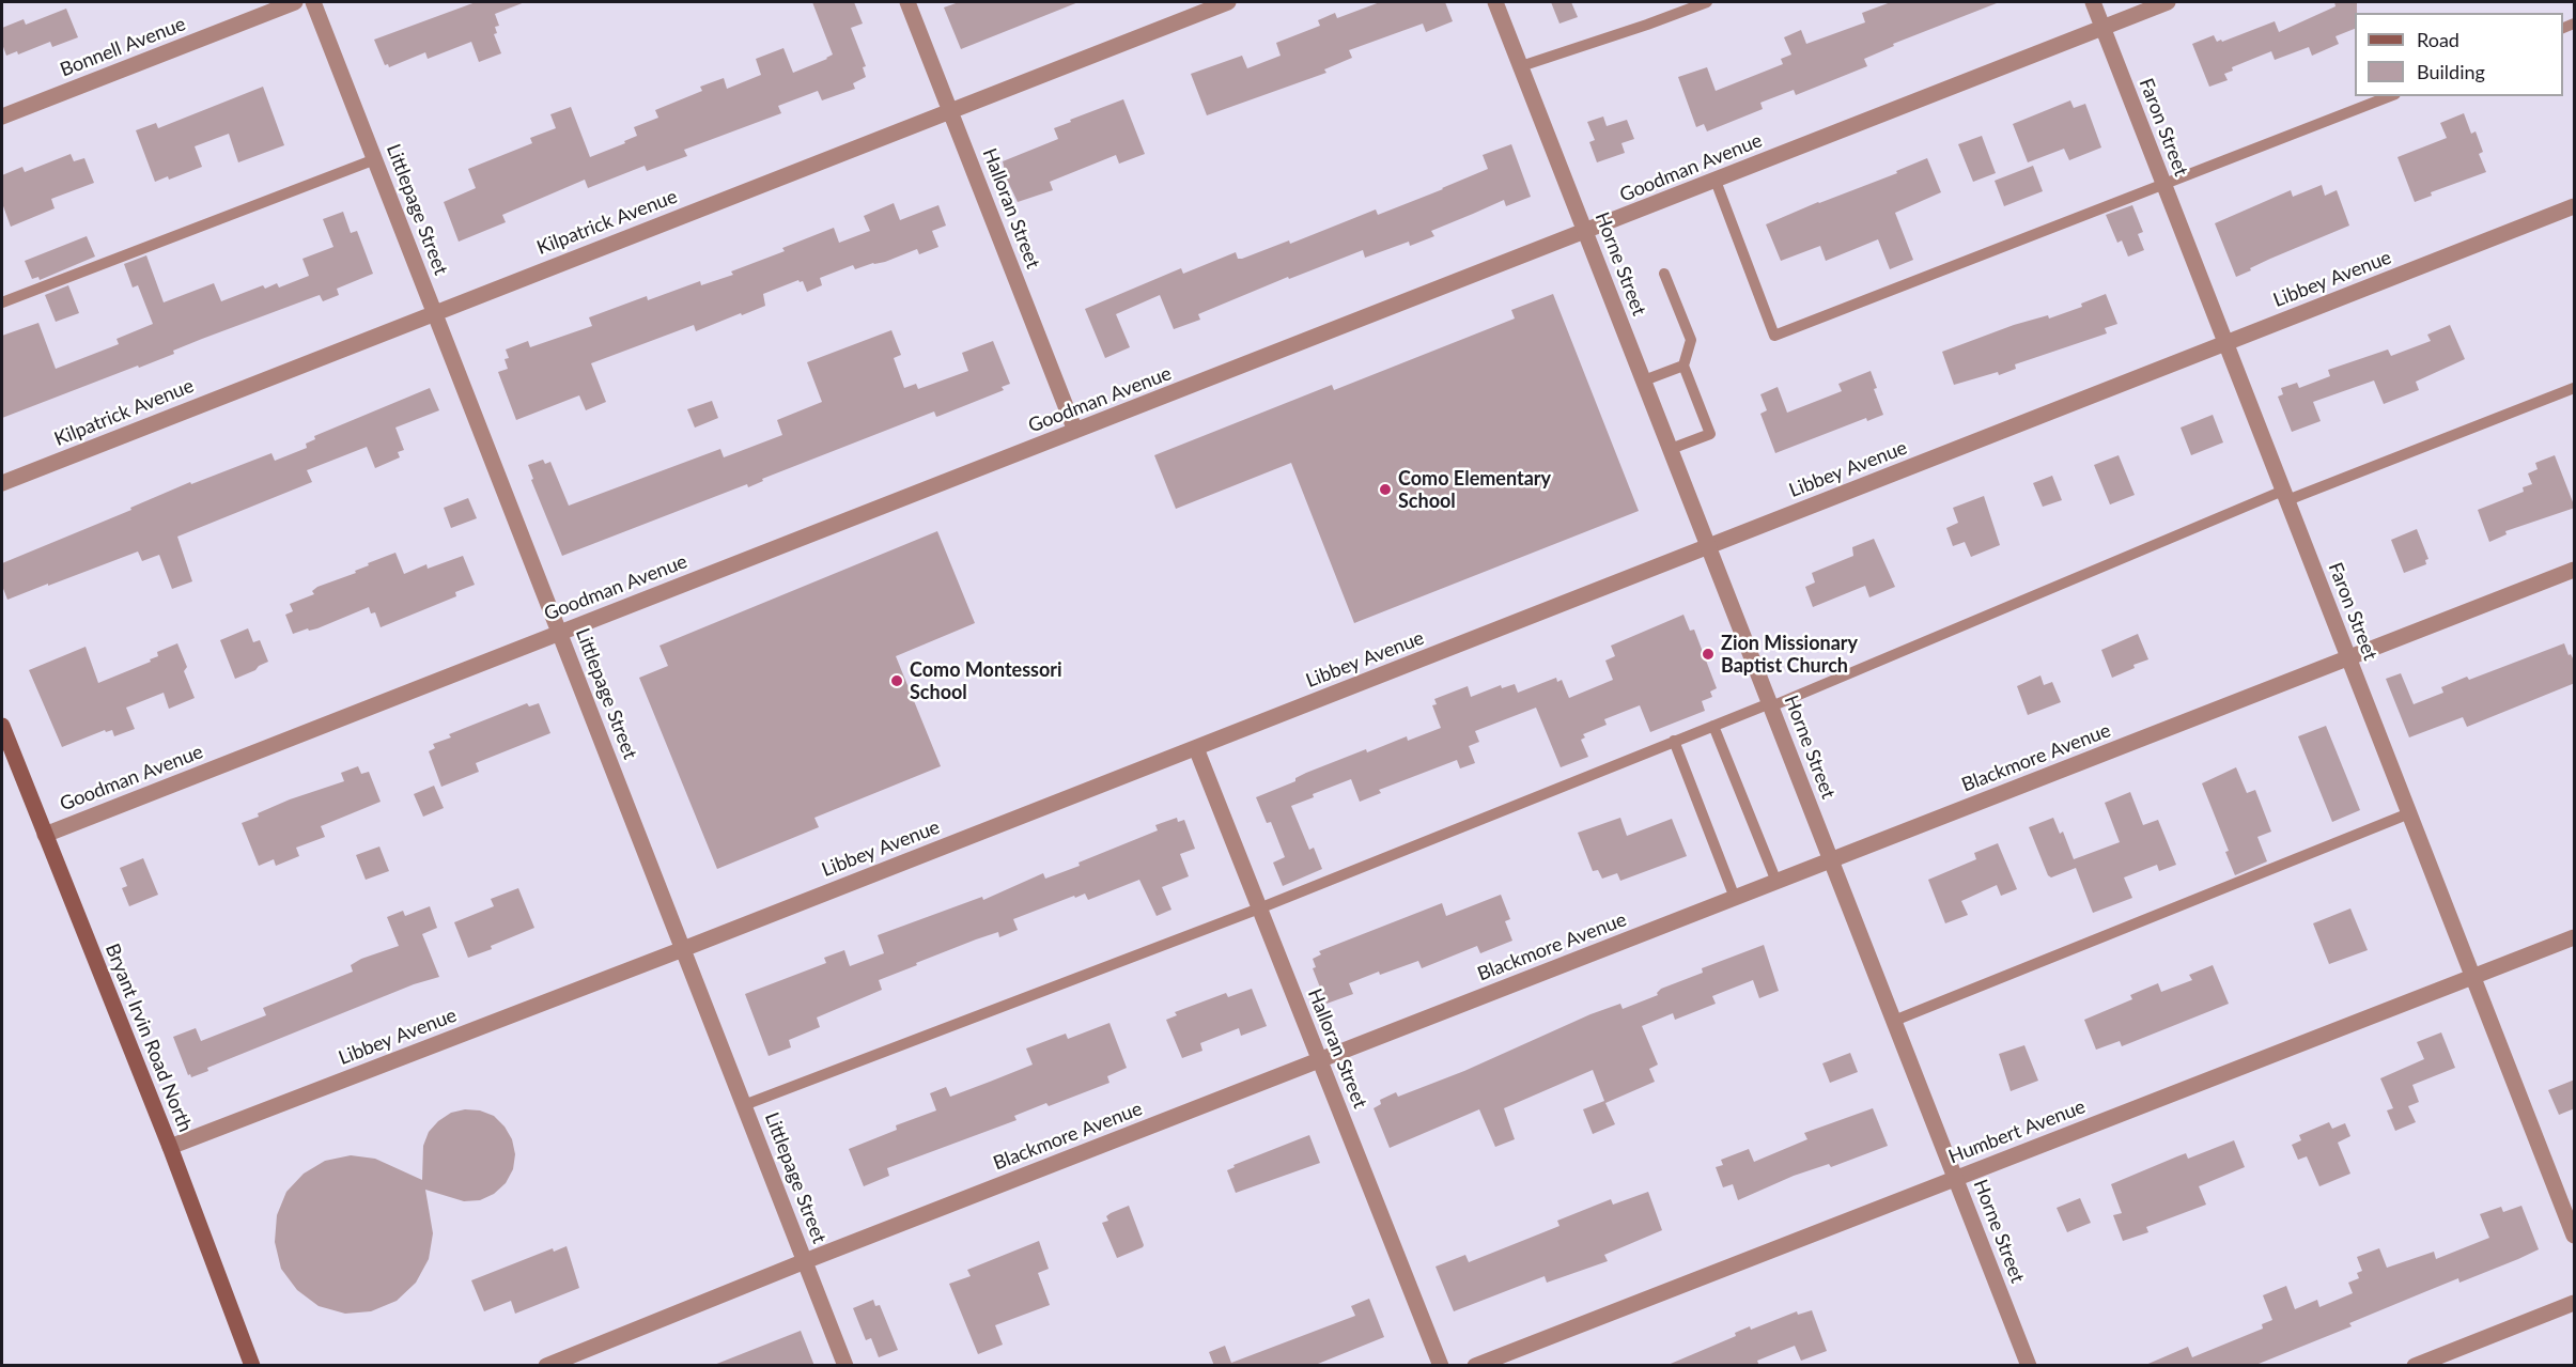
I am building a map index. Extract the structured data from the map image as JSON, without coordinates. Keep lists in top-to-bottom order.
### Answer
{
  "streets": {
    "main road": ["Bryant Irvin Road North"],
    "street": [
      "Bonnell Avenue",
      "Faron Street",
      "Goodman Avenue",
      "Halloran Street",
      "Littlepage Street",
      "Kilpatrick Avenue",
      "Horne Street",
      "Libbey Avenue",
      "Blackmore Avenue",
      "Humbert Avenue"
    ]
  },
  "crossings": [
    ["Faron Street", "Goodman Avenue"],
    ["Faron Street", "Libbey Avenue"],
    ["Faron Street", "Blackmore Avenue"],
    ["Faron Street", "Humbert Avenue"],
    ["Goodman Avenue", "Halloran Street"],
    ["Goodman Avenue", "Littlepage Street"],
    ["Goodman Avenue", "Horne Street"],
    ["Goodman Avenue", "Bryant Irvin Road North"],
    ["Halloran Street", "Kilpatrick Avenue"],
    ["Halloran Street", "Libbey Avenue"],
    ["Halloran Street", "Blackmore Avenue"],
    ["Littlepage Street", "Kilpatrick Avenue"],
    ["Littlepage Street", "Libbey Avenue"],
    ["Littlepage Street", "Blackmore Avenue"],
    ["Horne Street", "Libbey Avenue"],
    ["Horne Street", "Blackmore Avenue"],
    ["Horne Street", "Humbert Avenue"],
    ["Libbey Avenue", "Bryant Irvin Road North"]
  ],
  "places": ["Como Elementary School", "Zion Missionary Baptist Church", "Como Montessori School"],
  "legend": ["Road", "Building"]
}
